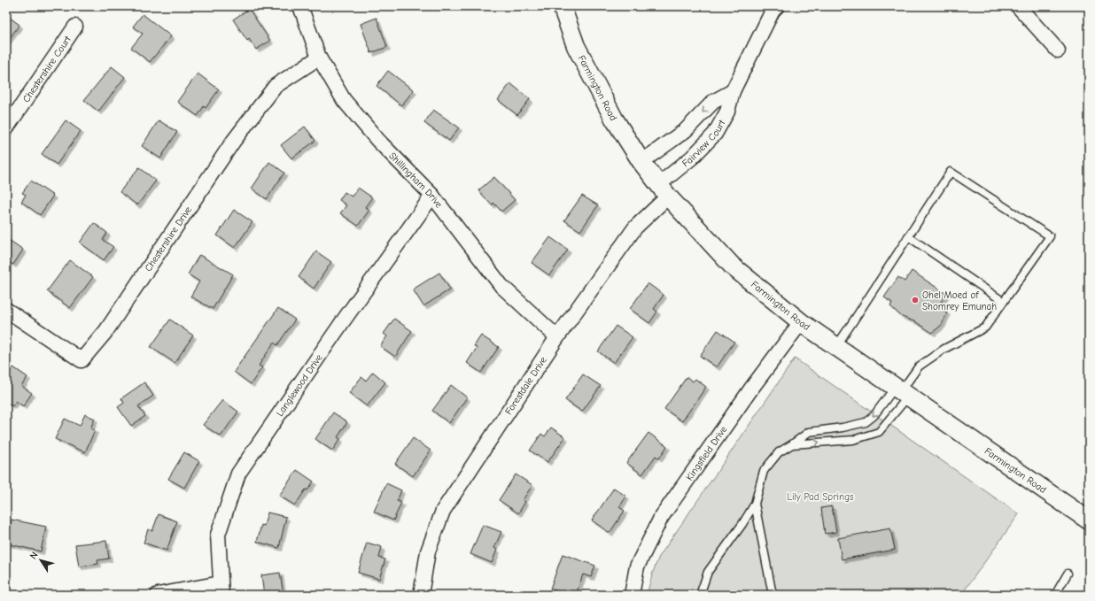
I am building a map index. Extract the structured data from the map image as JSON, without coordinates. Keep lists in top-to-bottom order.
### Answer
{
  "streets": {
    "street": [
      "Chestershire Court",
      "Farmington Road",
      "Fairview Court",
      "Shillingham Drive",
      "Chestershire Drive",
      "Langlewood Drive",
      "Forestdale Drive",
      "Kingsfield Drive"
    ]
  },
  "crossings": [
    ["Farmington Road", "Fairview Court"],
    ["Farmington Road", "Forestdale Drive"],
    ["Farmington Road", "Kingsfield Drive"],
    ["Fairview Court", "Forestdale Drive"],
    ["Shillingham Drive", "Chestershire Drive"],
    ["Shillingham Drive", "Langlewood Drive"],
    ["Shillingham Drive", "Forestdale Drive"]
  ],
  "parks": ["Lily Pad Springs"],
  "places": ["Ohel Moed of Shomrey Emunah"],
  "north": "top left"
}
